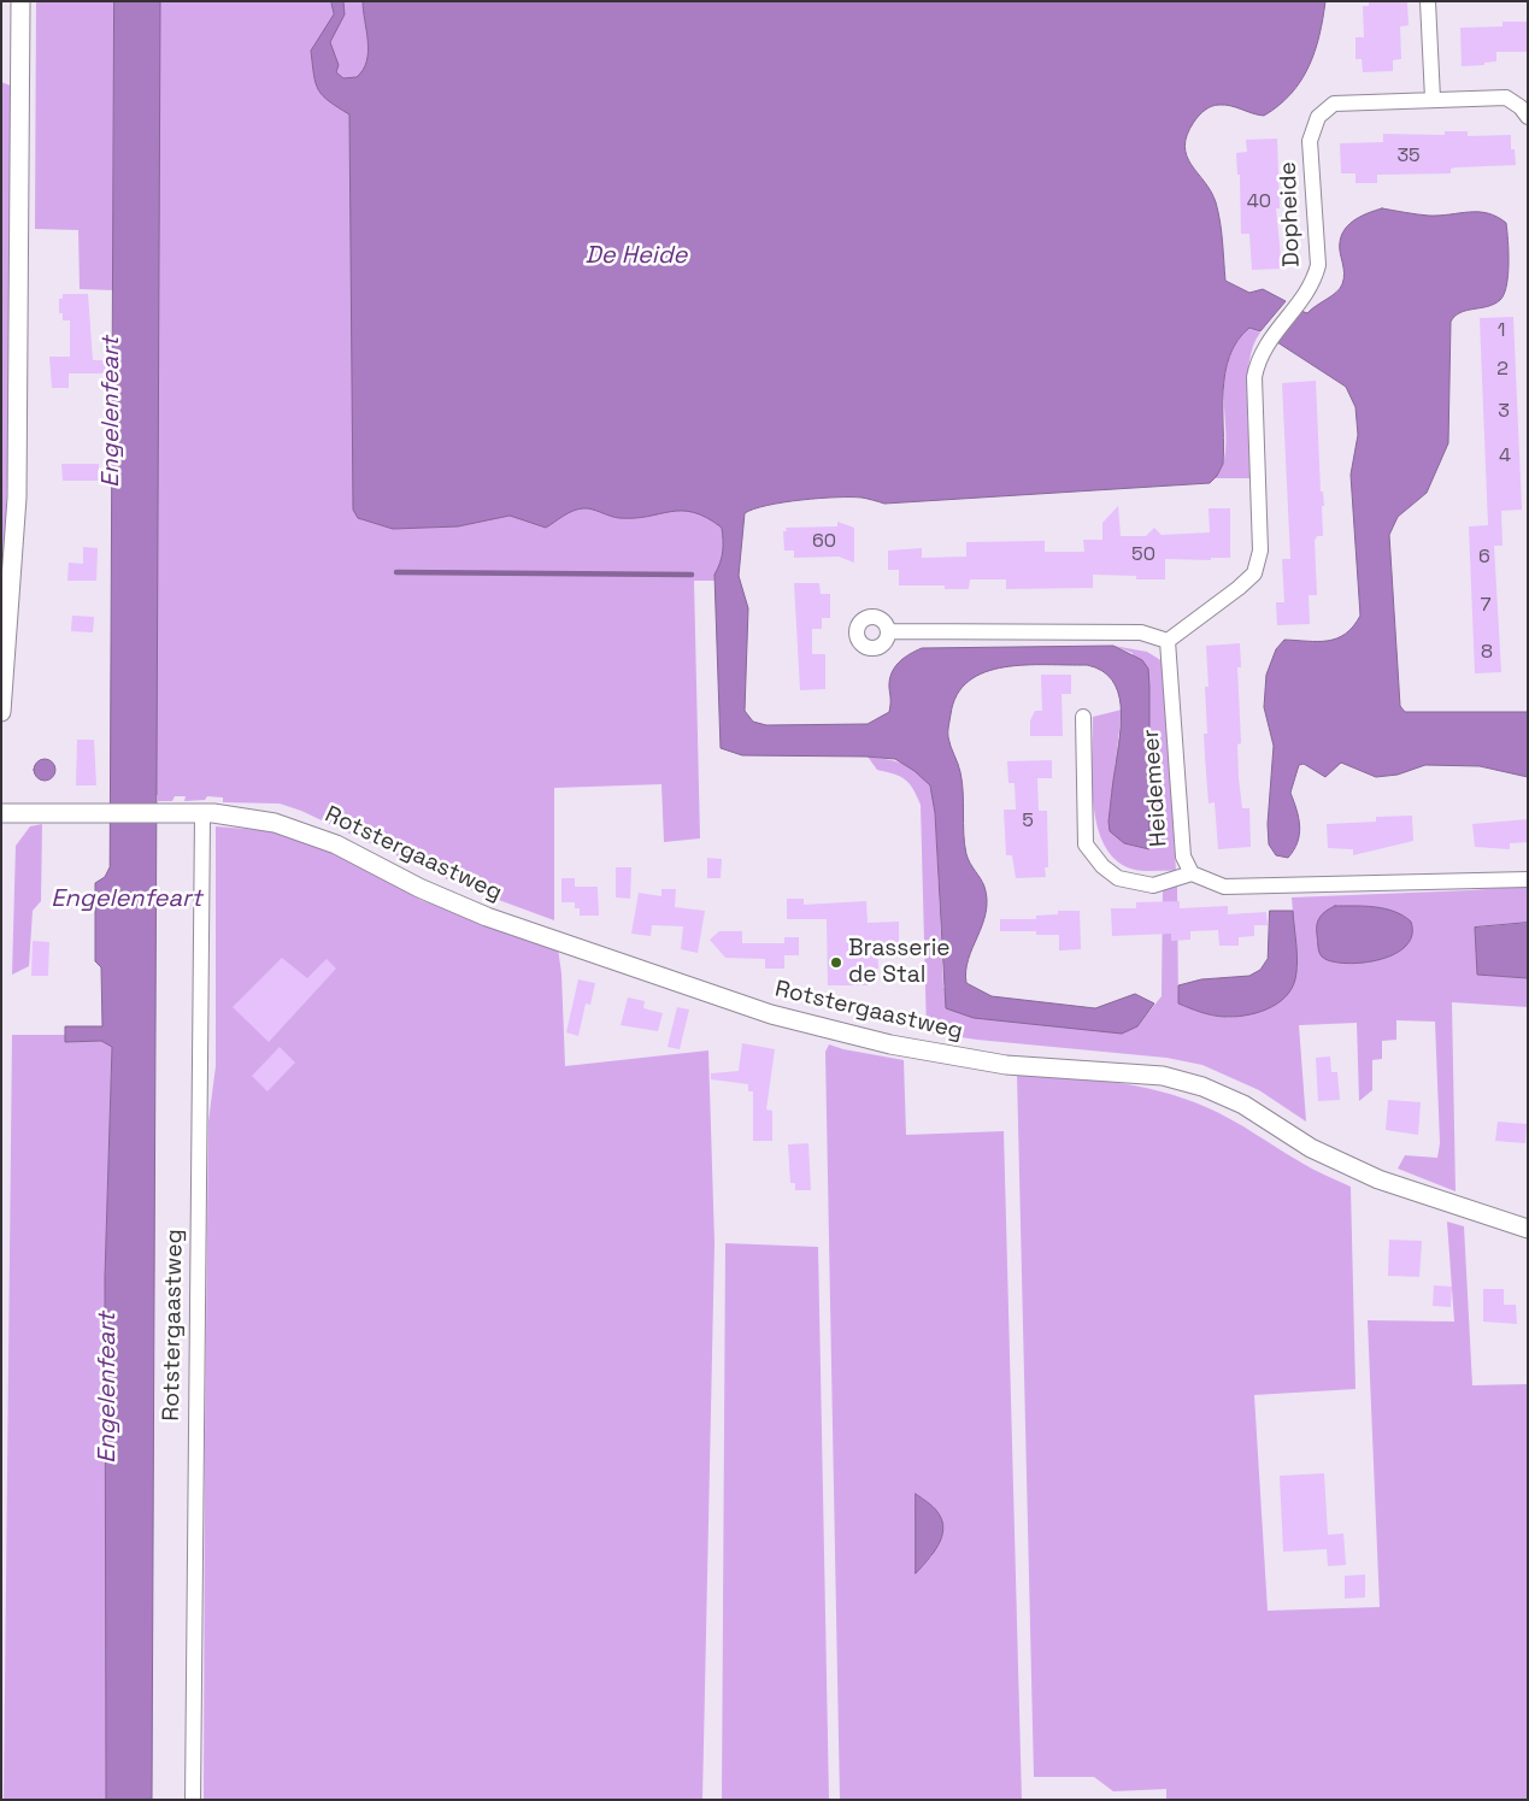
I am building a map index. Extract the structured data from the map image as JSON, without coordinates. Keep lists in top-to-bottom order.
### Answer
{
  "streets": {
    "street": ["Dopheide", "Heidemeer", "Rotstergaastweg"]
  },
  "crossings": [
    ["Dopheide", "Heidemeer"]
  ],
  "water": ["De Heide", "Engelenfeart"],
  "places": ["Brasserie de Stal"],
  "house_numbers": [
    "35",
    "40",
    "1",
    "2",
    "3",
    "4",
    "60",
    "50",
    "6",
    "7",
    "8",
    "5"
  ]
}
